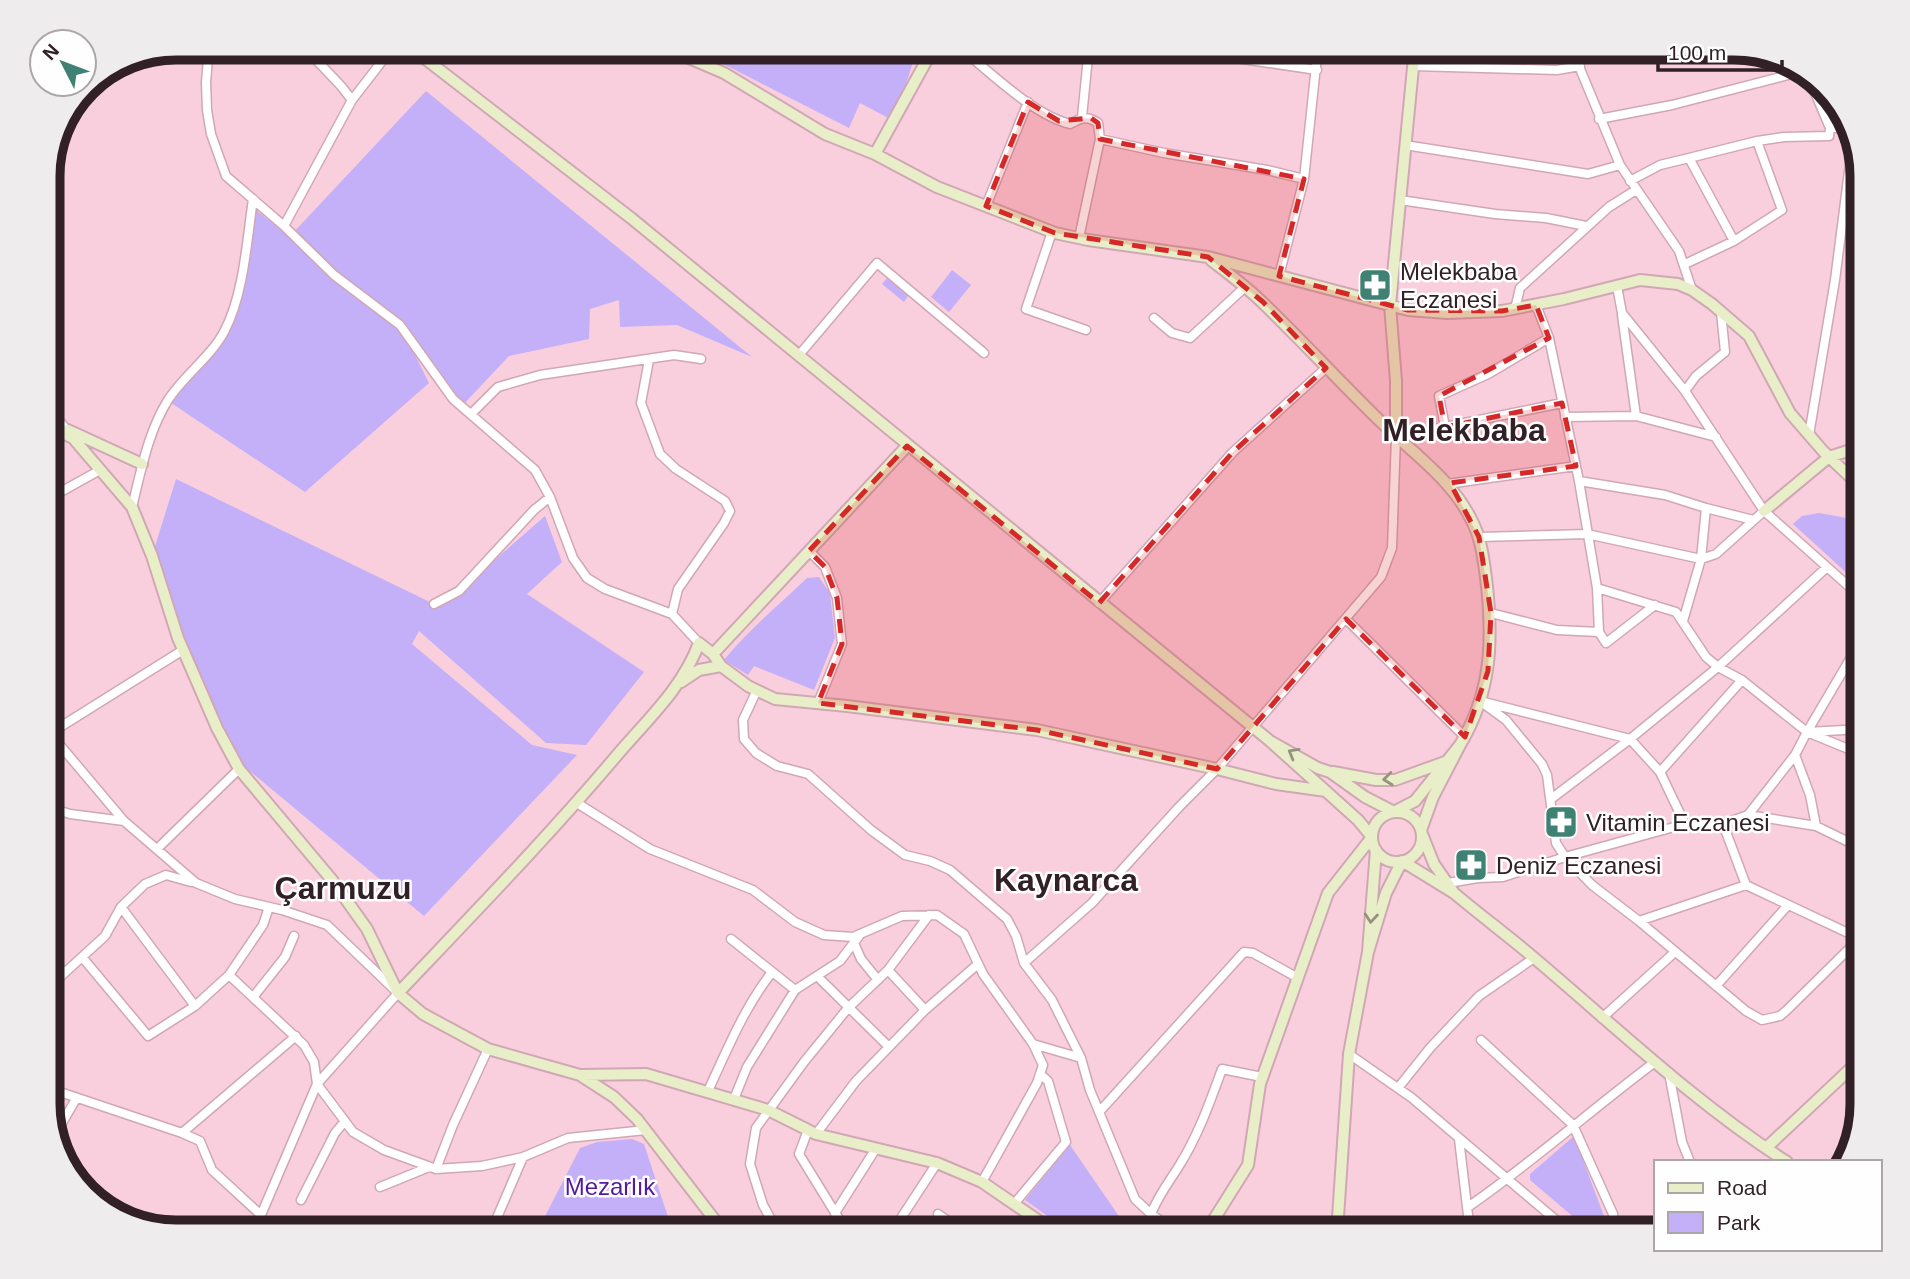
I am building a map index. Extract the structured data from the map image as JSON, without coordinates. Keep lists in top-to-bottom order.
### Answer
{
  "districts": ["Melekbaba", "Kaynarca", "Çarmuzu"],
  "parks": ["Mezarlık"],
  "places": {
    "pharmacy": ["Melekbaba Eczanesi", "Vitamin Eczanesi", "Deniz Eczanesi"]
  },
  "legend": ["Road", "Park"],
  "scale_bar": "100 m",
  "north": "top left"
}
